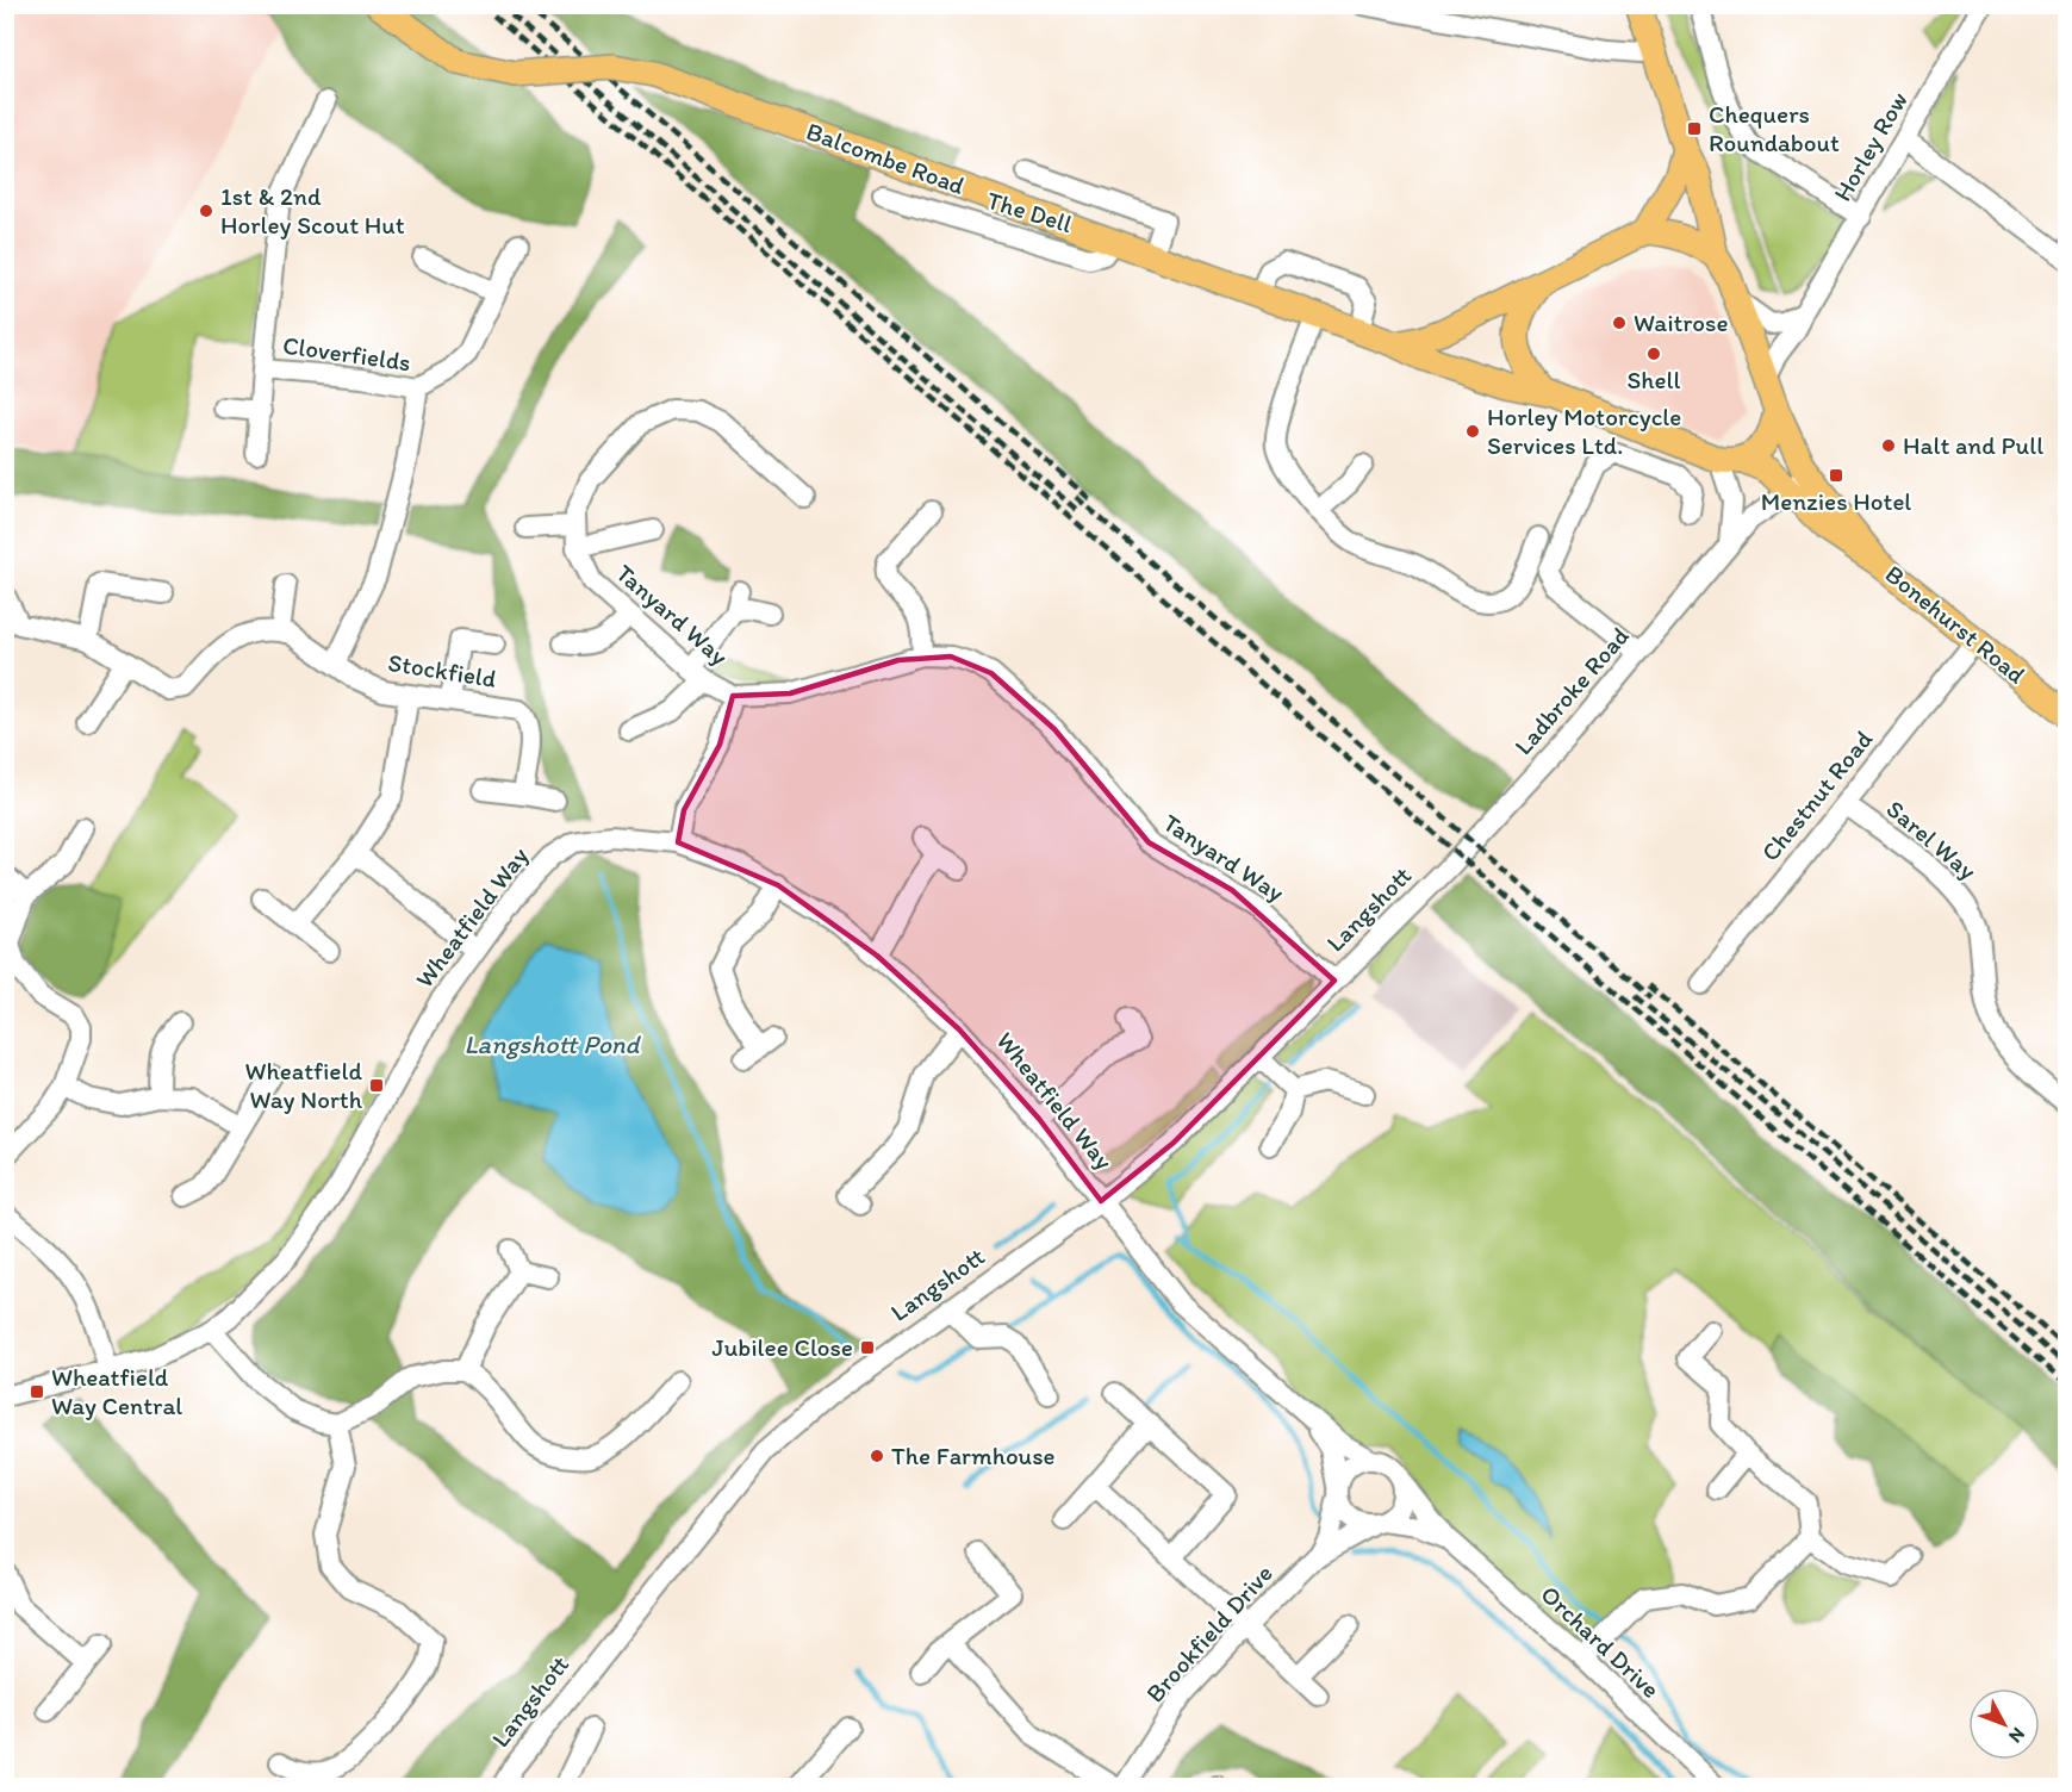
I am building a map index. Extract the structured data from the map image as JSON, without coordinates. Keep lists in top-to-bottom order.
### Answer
{
  "streets": {
    "main road": ["Balcombe Road", "Bonehurst Road"],
    "street": [
      "Horley Row",
      "The Dell",
      "Cloverfields",
      "Tanyard Way",
      "Stockfield",
      "Ladbroke Road",
      "Chestnut Road",
      "Sarel Way",
      "Langshott",
      "Wheatfield Way",
      "Brookfield Drive",
      "Orchard Drive"
    ]
  },
  "crossings": [
    ["Horley Row", "Balcombe Road"],
    ["Horley Row", "Bonehurst Road"],
    ["Balcombe Road", "The Dell"],
    ["Balcombe Road", "Bonehurst Road"],
    ["Cloverfields", "Stockfield"],
    ["Tanyard Way", "Langshott"],
    ["Bonehurst Road", "Ladbroke Road"],
    ["Bonehurst Road", "Chestnut Road"],
    ["Ladbroke Road", "Langshott"],
    ["Chestnut Road", "Sarel Way"],
    ["Langshott", "Wheatfield Way"]
  ],
  "water": ["Langshott Pond"],
  "places": {
    "transit": [
      "Chequers Roundabout",
      "Menzies Hotel",
      "Wheatfield Way North",
      "Jubilee Close",
      "Wheatfield Way Central"
    ],
    "other": [
      "1st & 2nd Horley Scout Hut",
      "Waitrose",
      "Shell",
      "Horley Motorcycle Services Ltd.",
      "Halt and Pull",
      "The Farmhouse"
    ]
  },
  "north": "bottom right"
}
